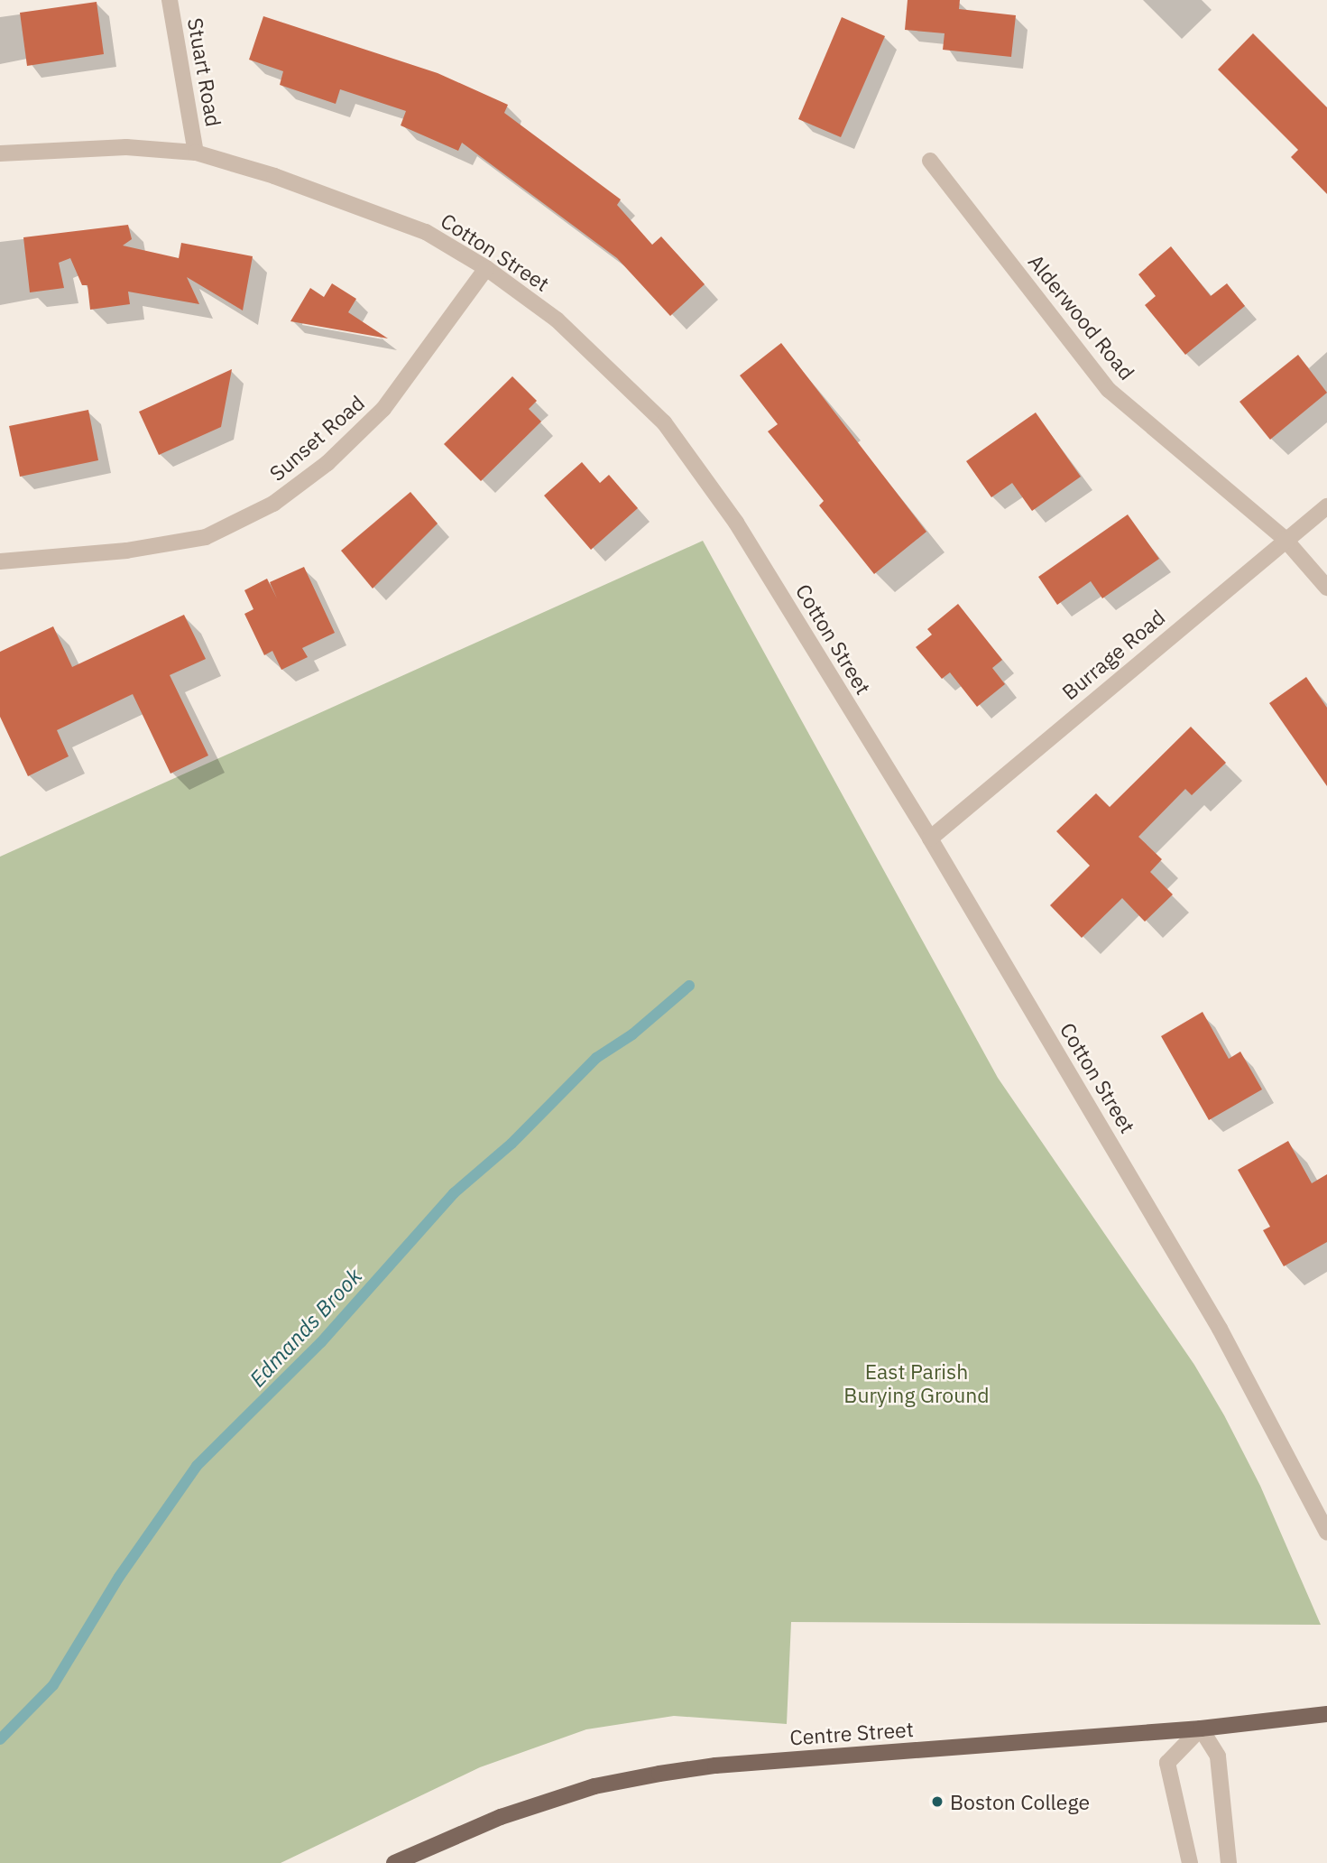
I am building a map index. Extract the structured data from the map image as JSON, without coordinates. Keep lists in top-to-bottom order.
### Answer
{
  "streets": {
    "main road": ["Centre Street"],
    "street": [
      "Stuart Road",
      "Cotton Street",
      "Alderwood Road",
      "Sunset Road",
      "Burrage Road"
    ]
  },
  "crossings": [
    ["Stuart Road", "Cotton Street"],
    ["Cotton Street", "Sunset Road"],
    ["Cotton Street", "Burrage Road"],
    ["Alderwood Road", "Burrage Road"]
  ],
  "water": ["Edmands Brook"],
  "parks": ["East Parish Burying Ground"],
  "places": ["Boston College"]
}
